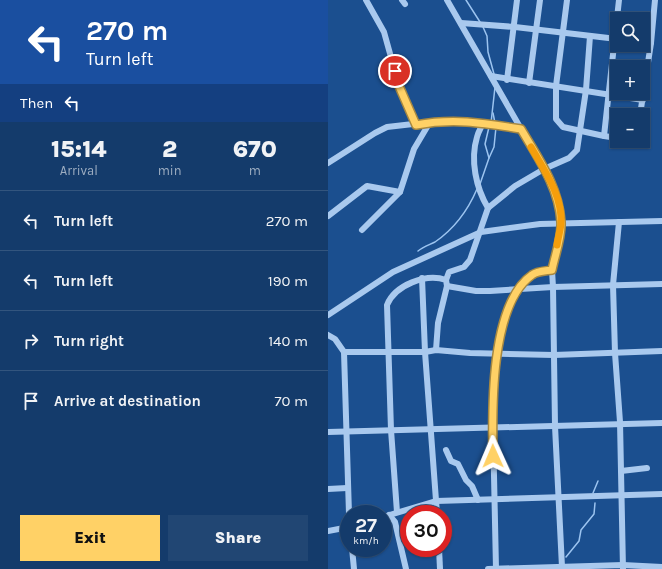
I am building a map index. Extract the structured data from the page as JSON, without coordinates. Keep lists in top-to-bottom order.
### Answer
{
  "page": {
    "turn": ["270 m", "Turn left"],
    "map_buttons": ["+", "−"],
    "then": "Then",
    "eta": [
      "15:14",
      "Arrival",
      "2",
      "min",
      "670",
      "m"
    ],
    "list": [
      {
        "name": "Turn left",
        "value": "270 m"
      },
      {
        "name": "Turn left",
        "value": "190 m"
      },
      {
        "name": "Turn right",
        "value": "140 m"
      },
      {
        "name": "Arrive at destination",
        "value": "70 m"
      }
    ],
    "speed": "27 km/h",
    "limit": "30",
    "buttons": ["Exit", "Share"]
  }
}
